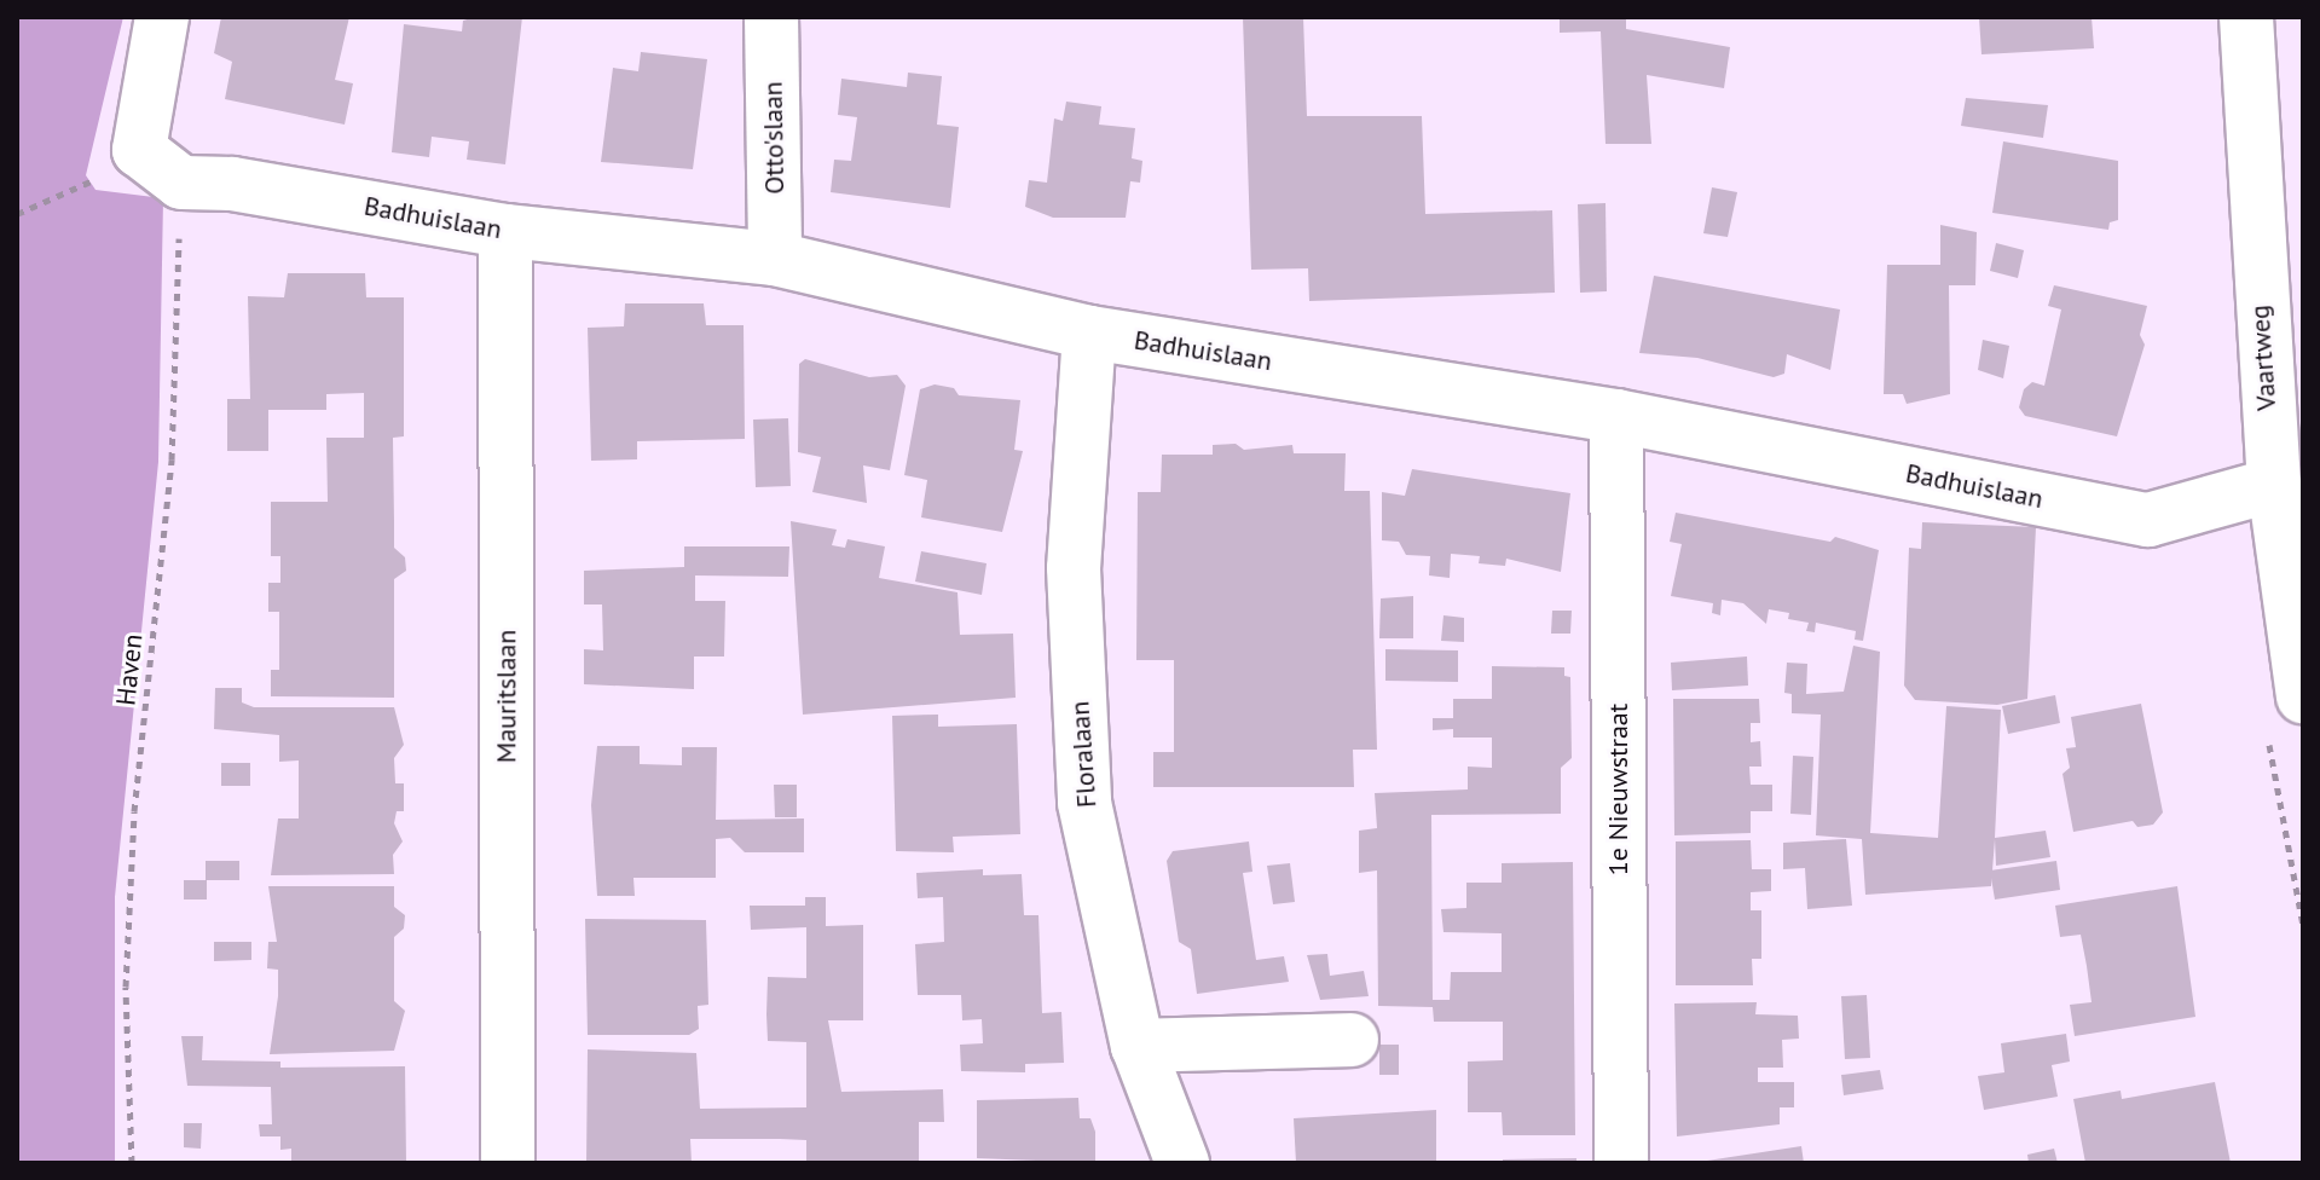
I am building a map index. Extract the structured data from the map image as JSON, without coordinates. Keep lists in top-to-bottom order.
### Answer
{
  "streets": {
    "street": [
      "Otto'slaan",
      "Badhuislaan",
      "Vaartweg",
      "Mauritslaan",
      "Floralaan",
      "1e Nieuwstraat"
    ],
    "path": ["Haven"]
  },
  "crossings": [
    ["Otto'slaan", "Badhuislaan"],
    ["Badhuislaan", "Vaartweg"],
    ["Badhuislaan", "Haven"],
    ["Badhuislaan", "Mauritslaan"],
    ["Badhuislaan", "Floralaan"],
    ["Badhuislaan", "1e Nieuwstraat"]
  ]
}
